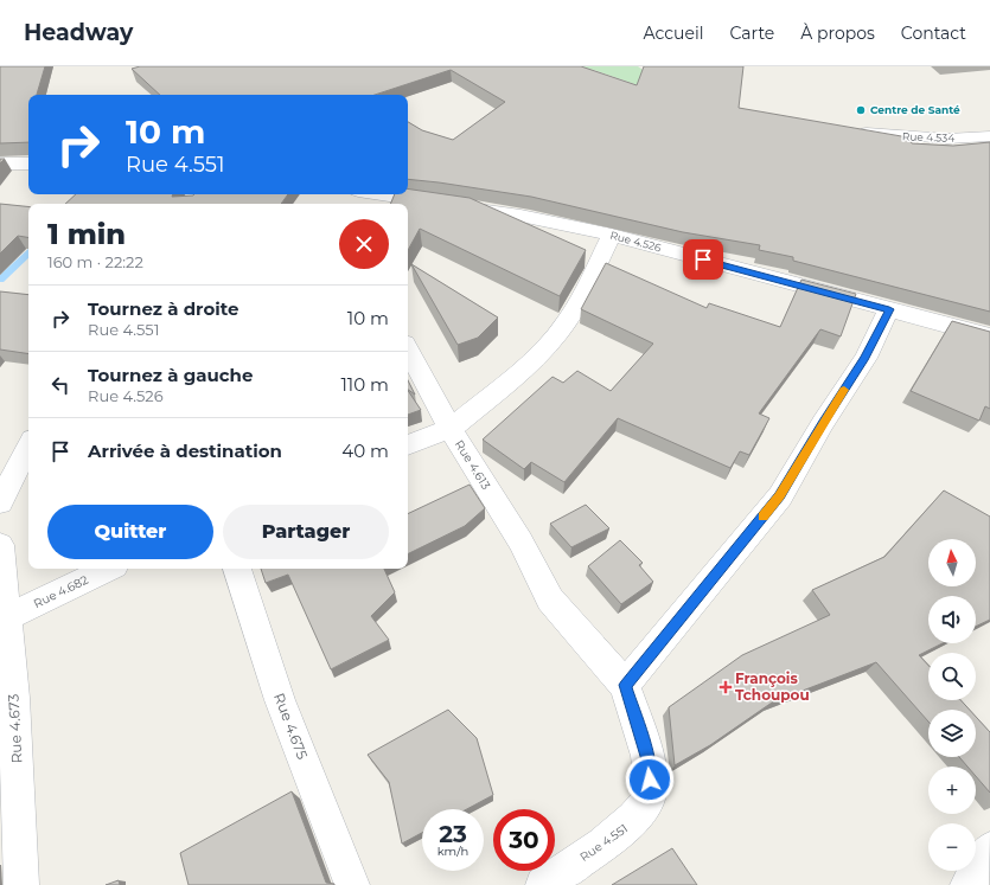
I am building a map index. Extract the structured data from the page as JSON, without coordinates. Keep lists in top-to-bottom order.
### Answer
{
  "streets": {
    "street": [
      "Rue 4.534",
      "Rue 4.526",
      "Rue 4.613",
      "Rue 4.682",
      "Rue 4.675",
      "Rue 4.673",
      "Rue 4.551"
    ]
  },
  "crossings": [
    ["Rue 4.526", "Rue 4.613"],
    ["Rue 4.613", "Rue 4.551"],
    ["Rue 4.682", "Rue 4.673"]
  ],
  "places": {
    "other": ["Centre de Santé"],
    "health": ["François Tchoupou"]
  },
  "north": "top",
  "page": {
    "header": "Headway",
    "nav": [
      "Accueil",
      "Carte",
      "À propos",
      "Contact"
    ],
    "turn": ["10 m", "Rue 4.551"],
    "heading": ["1 min", "160 m · 22:22"],
    "list": [
      {
        "name": "Tournez à droite",
        "note": "Rue 4.551",
        "value": "10 m"
      },
      {
        "name": "Tournez à gauche",
        "note": "Rue 4.526",
        "value": "110 m"
      },
      {
        "name": "Arrivée à destination",
        "value": "40 m"
      }
    ],
    "buttons": ["Quitter", "Partager"],
    "map_buttons": ["+", "−"],
    "speed": "23 km/h",
    "limit": "30"
  }
}
